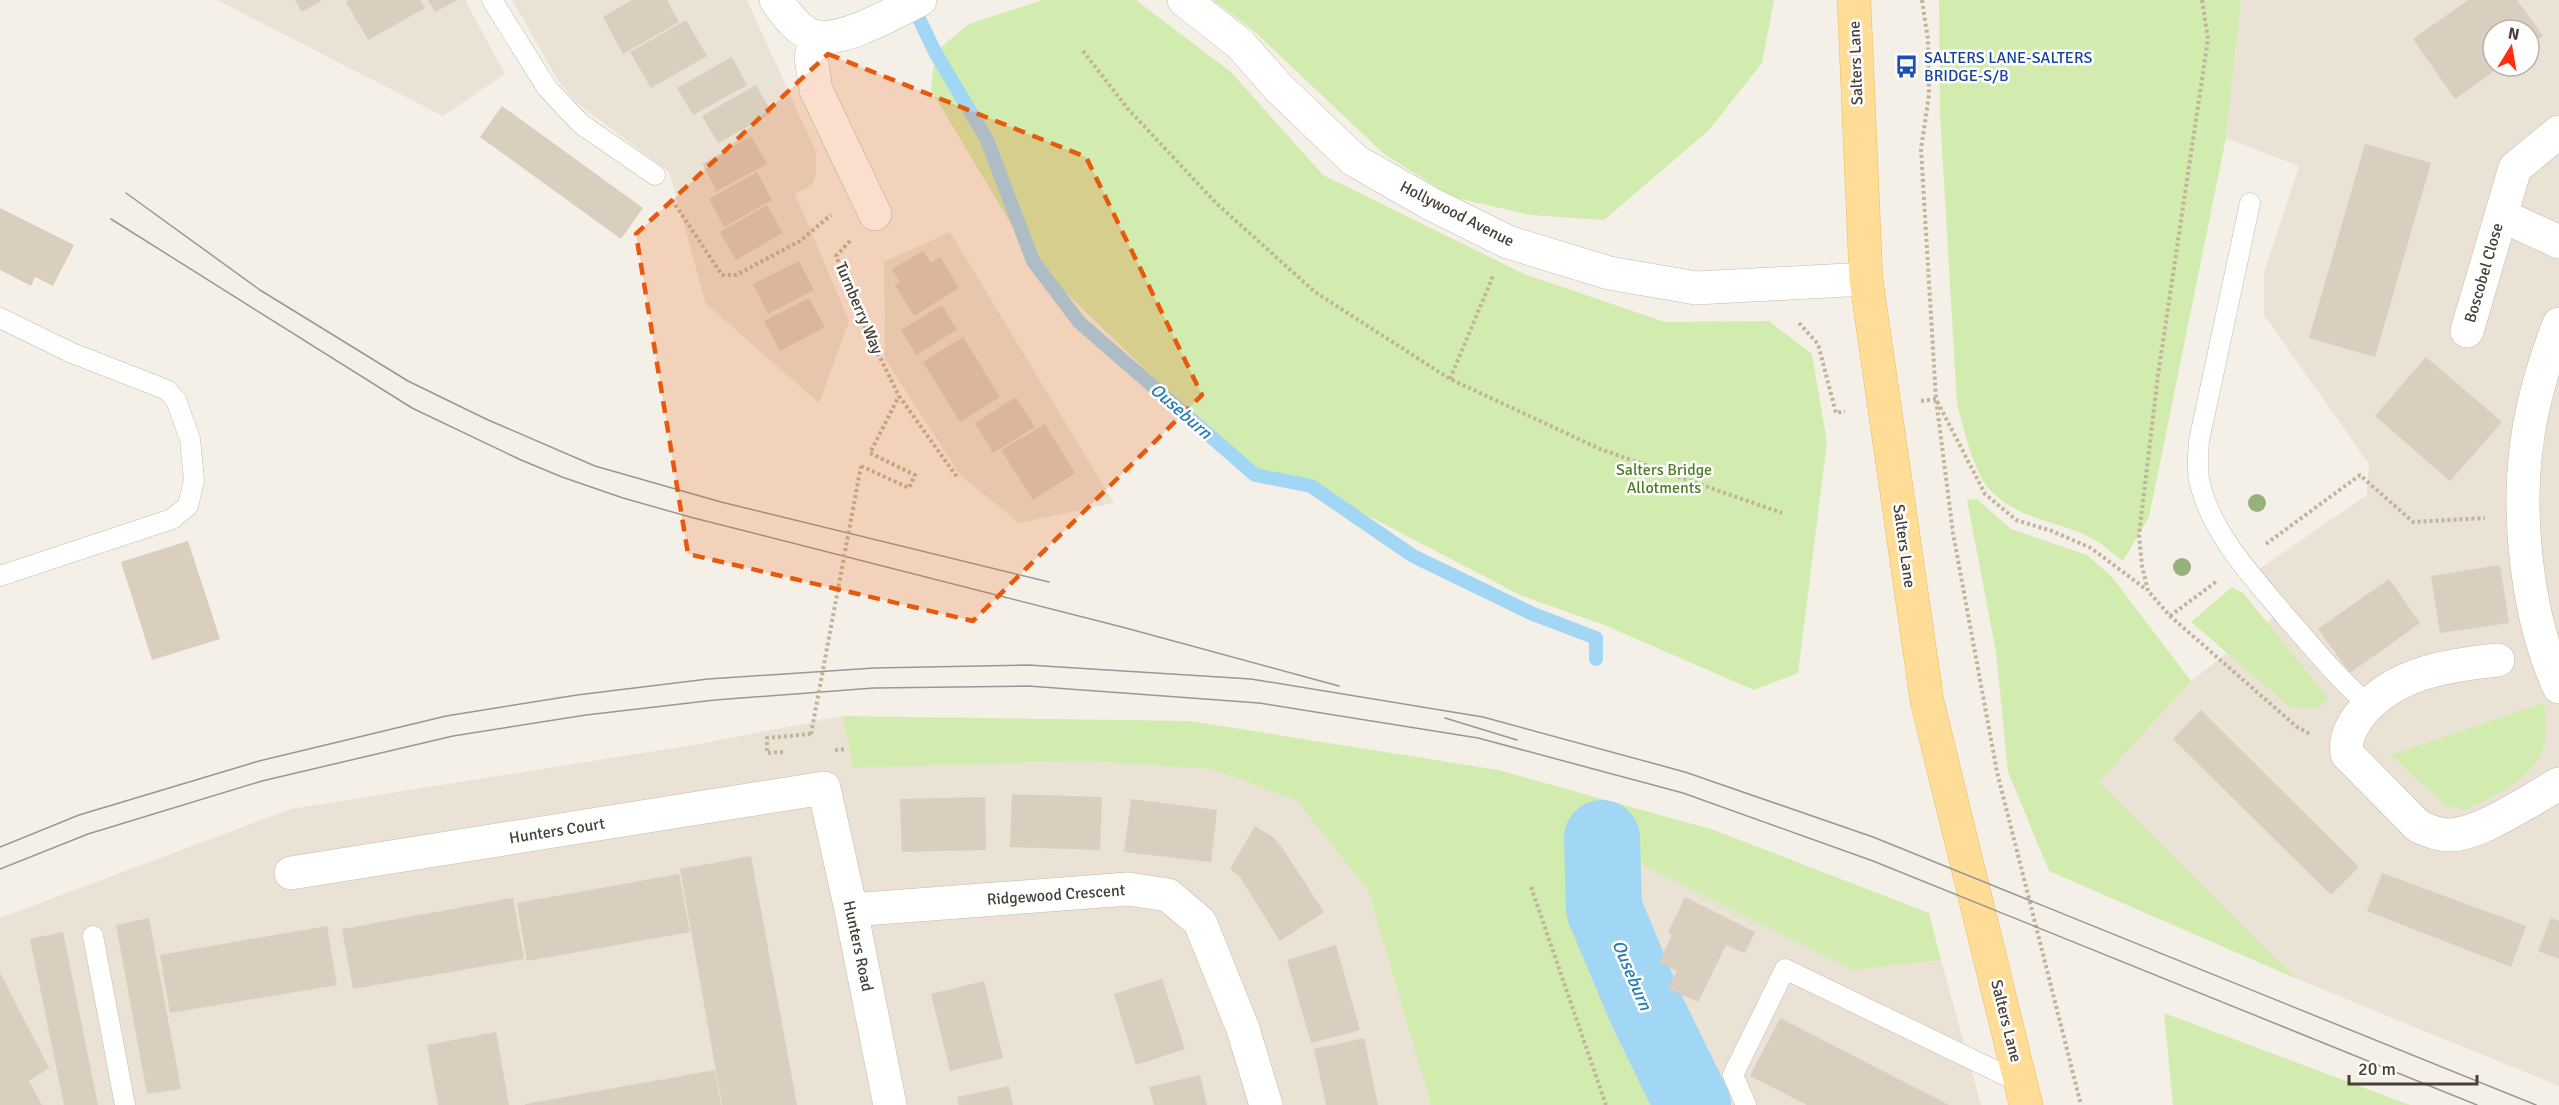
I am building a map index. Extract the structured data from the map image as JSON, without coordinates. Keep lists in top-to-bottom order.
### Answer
{
  "streets": {
    "main road": ["Salters Lane"],
    "street": [
      "Hollywood Avenue",
      "Boscobel Close",
      "Hunters Court",
      "Ridgewood Crescent",
      "Hunters Road"
    ],
    "path": ["Turnberry Way"]
  },
  "crossings": [
    ["Salters Lane", "Hollywood Avenue"],
    ["Hunters Court", "Hunters Road"],
    ["Ridgewood Crescent", "Hunters Road"]
  ],
  "water": ["Ouseburn"],
  "parks": ["Salters Bridge Allotments"],
  "places": {
    "bus stop": ["SALTERS LANE-SALTERS BRIDGE-S/B"]
  },
  "scale_bar": "20 m",
  "north": "top"
}
